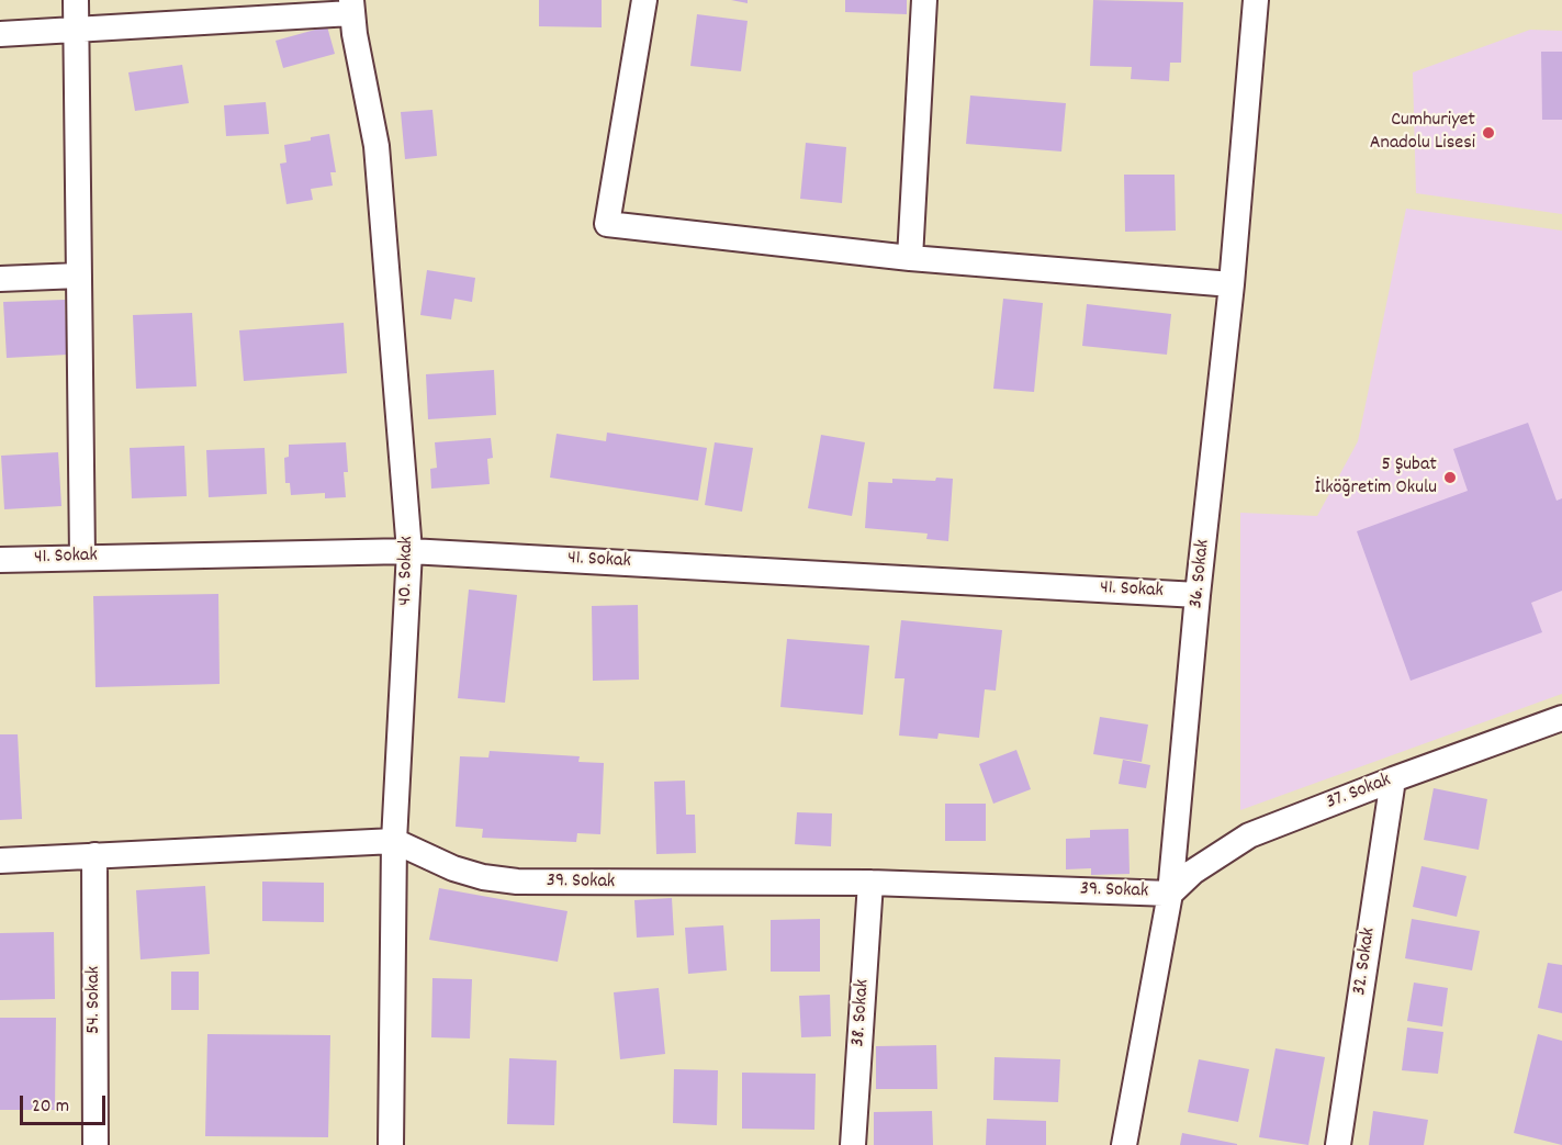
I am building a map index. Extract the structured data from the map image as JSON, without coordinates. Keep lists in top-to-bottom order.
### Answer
{
  "streets": {
    "street": [
      "41. Sokak",
      "40. Sokak",
      "36. Sokak",
      "37. Sokak",
      "39. Sokak",
      "32. Sokak",
      "54. Sokak",
      "38. Sokak"
    ]
  },
  "crossings": [
    ["41. Sokak", "40. Sokak"],
    ["41. Sokak", "36. Sokak"],
    ["40. Sokak", "39. Sokak"],
    ["36. Sokak", "37. Sokak"],
    ["36. Sokak", "39. Sokak"],
    ["37. Sokak", "39. Sokak"],
    ["37. Sokak", "32. Sokak"],
    ["39. Sokak", "54. Sokak"],
    ["39. Sokak", "38. Sokak"]
  ],
  "places": ["Cumhuriyet Anadolu Lisesi", "5 Şubat İlköğretim Okulu"],
  "scale_bar": "20 m"
}
